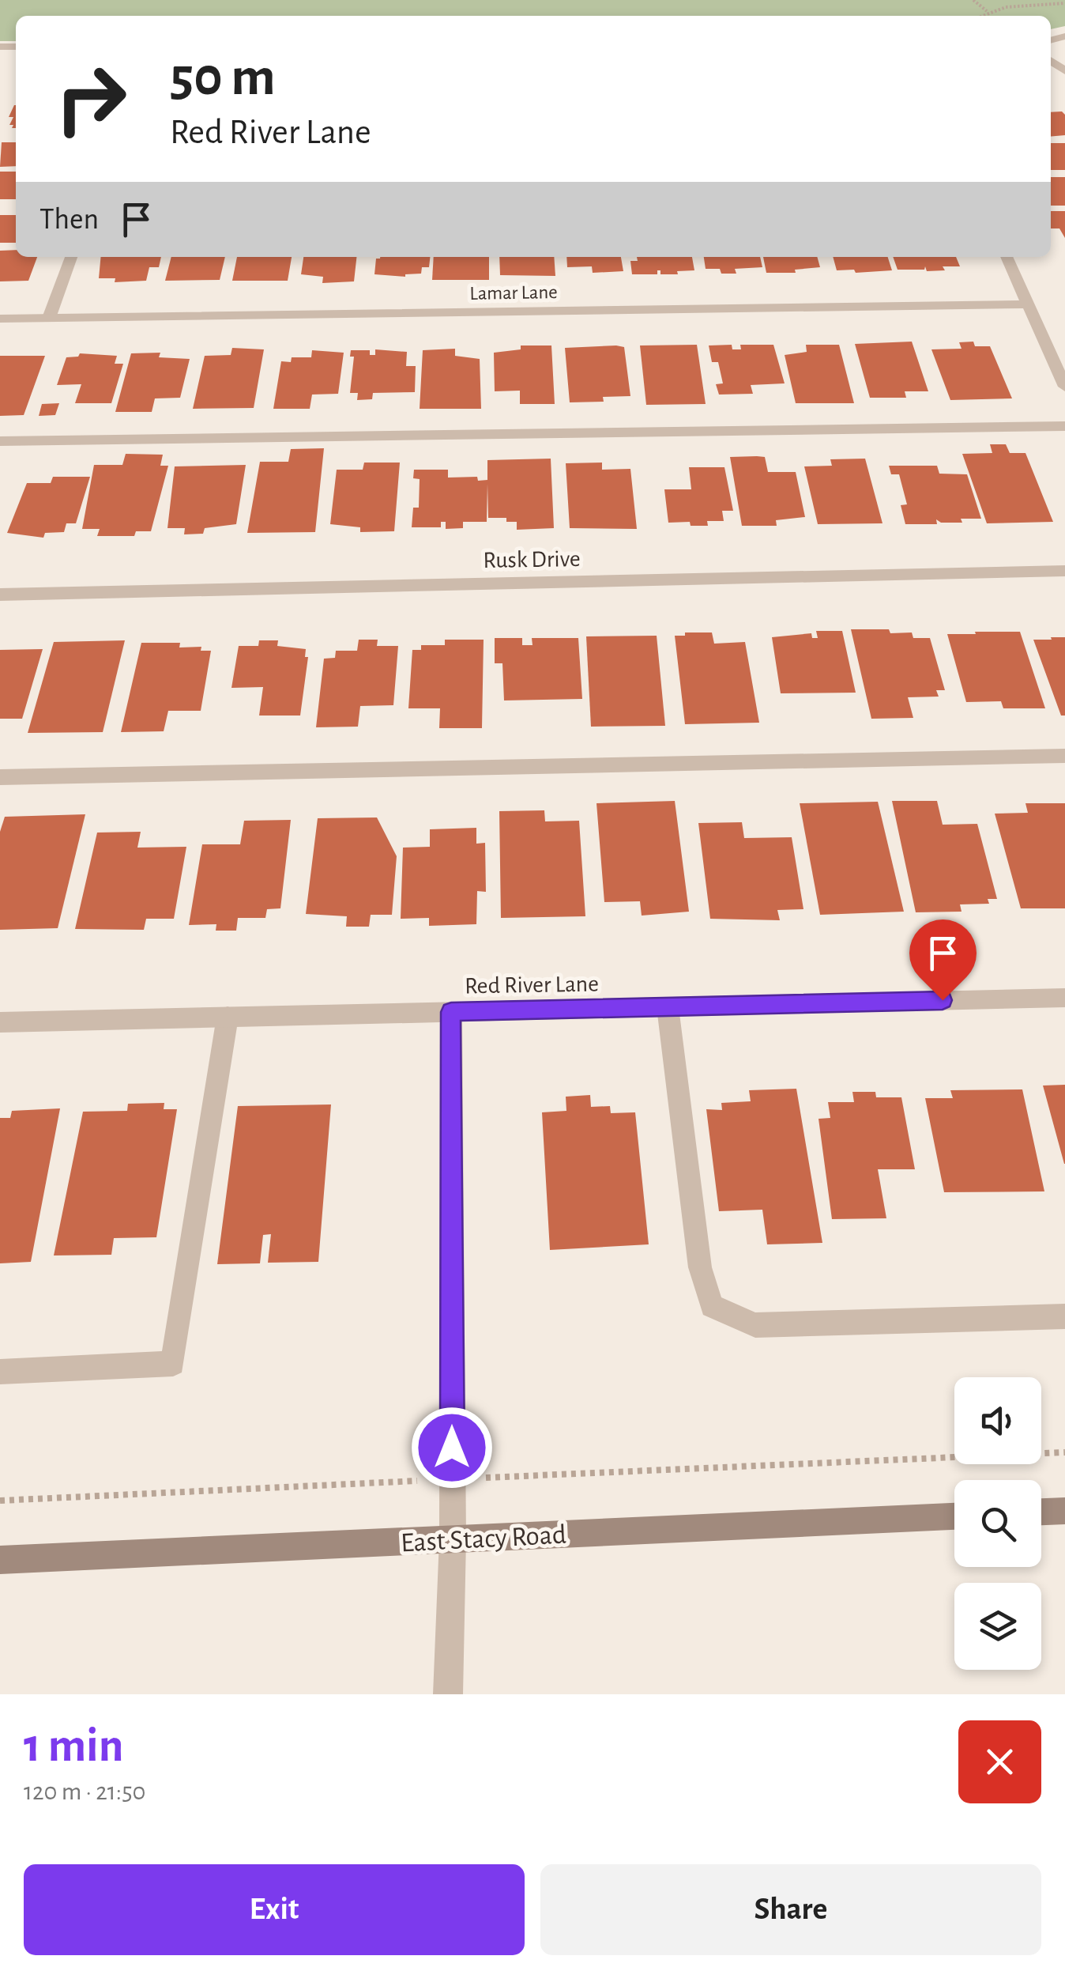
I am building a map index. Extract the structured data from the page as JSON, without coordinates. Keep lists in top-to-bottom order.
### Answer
{
  "streets": {
    "main road": ["East Stacy Road"],
    "street": ["Lamar Lane", "Rusk Drive", "Red River Lane"]
  },
  "page": {
    "turn": ["50 m", "Red River Lane"],
    "then": "Then",
    "heading": ["1 min", "120 m · 21:50"],
    "buttons": ["Exit", "Share"]
  }
}
